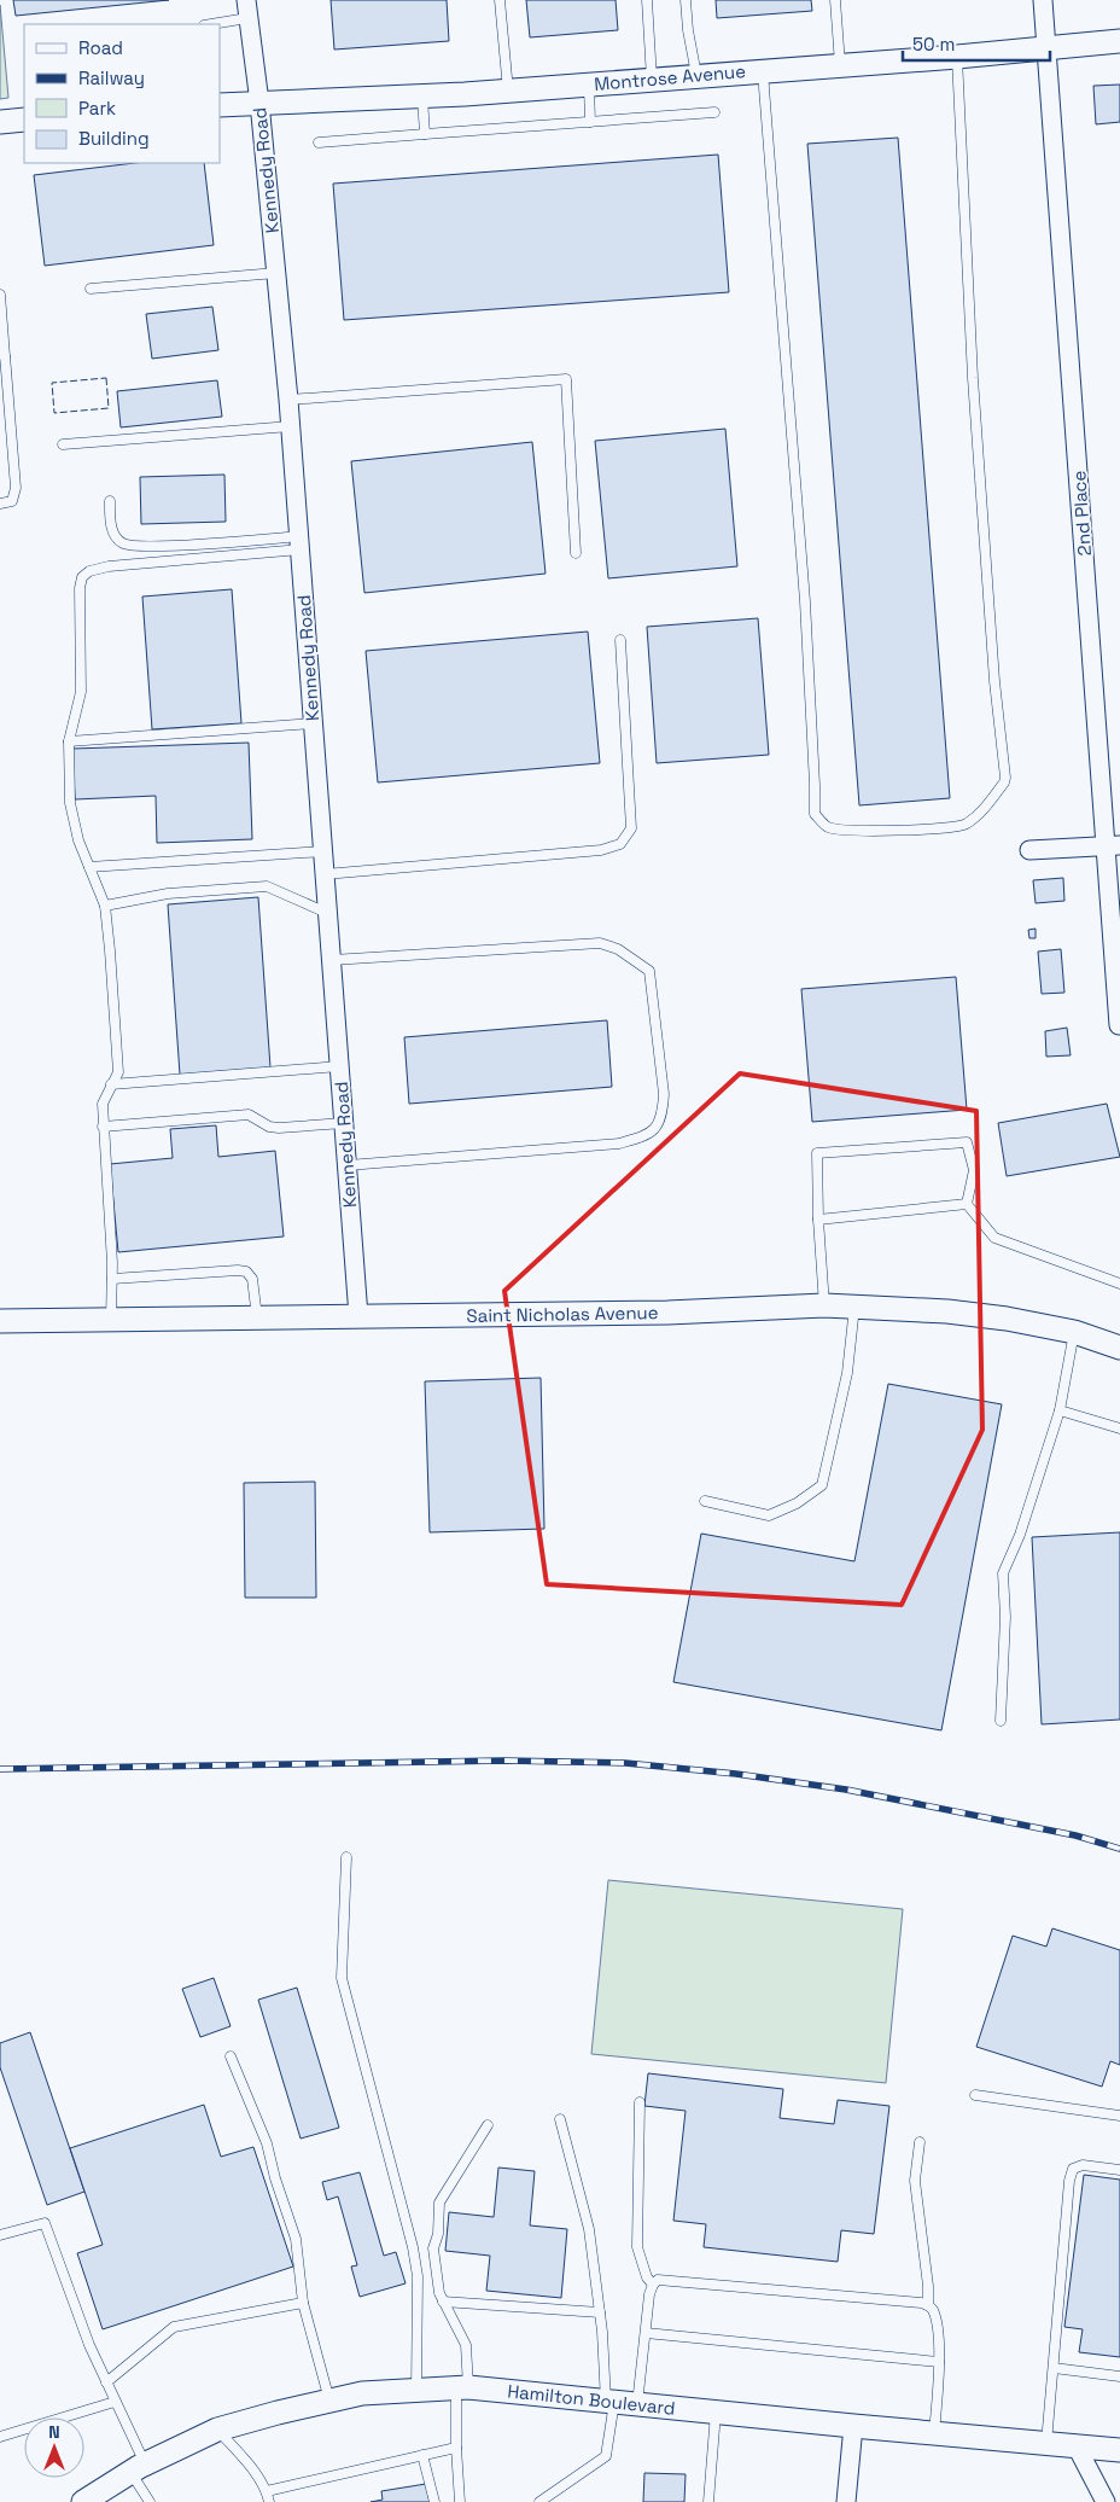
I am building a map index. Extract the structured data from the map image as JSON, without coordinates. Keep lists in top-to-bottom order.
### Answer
{
  "streets": {
    "street": [
      "Montrose Avenue",
      "Kennedy Road",
      "2nd Place",
      "Saint Nicholas Avenue",
      "Hamilton Boulevard"
    ]
  },
  "crossings": [
    ["Montrose Avenue", "Kennedy Road"],
    ["Montrose Avenue", "2nd Place"],
    ["Kennedy Road", "Saint Nicholas Avenue"]
  ],
  "legend": [
    "Road",
    "Railway",
    "Park",
    "Building"
  ],
  "scale_bar": "50 m",
  "north": "top"
}
